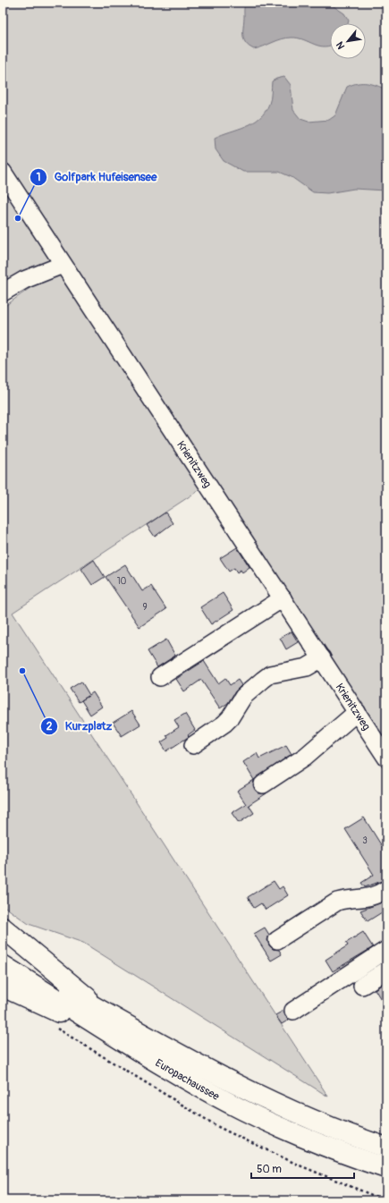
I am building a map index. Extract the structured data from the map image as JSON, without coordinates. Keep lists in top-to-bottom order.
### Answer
{
  "streets": {
    "main road": ["Europachaussee"],
    "street": ["Krienitzweg"]
  },
  "places": ["Golfpark Hufeisensee", "Kurzplatz"],
  "house_numbers": ["10", "9", "3"],
  "scale_bar": "50 m",
  "north": "bottom left"
}
